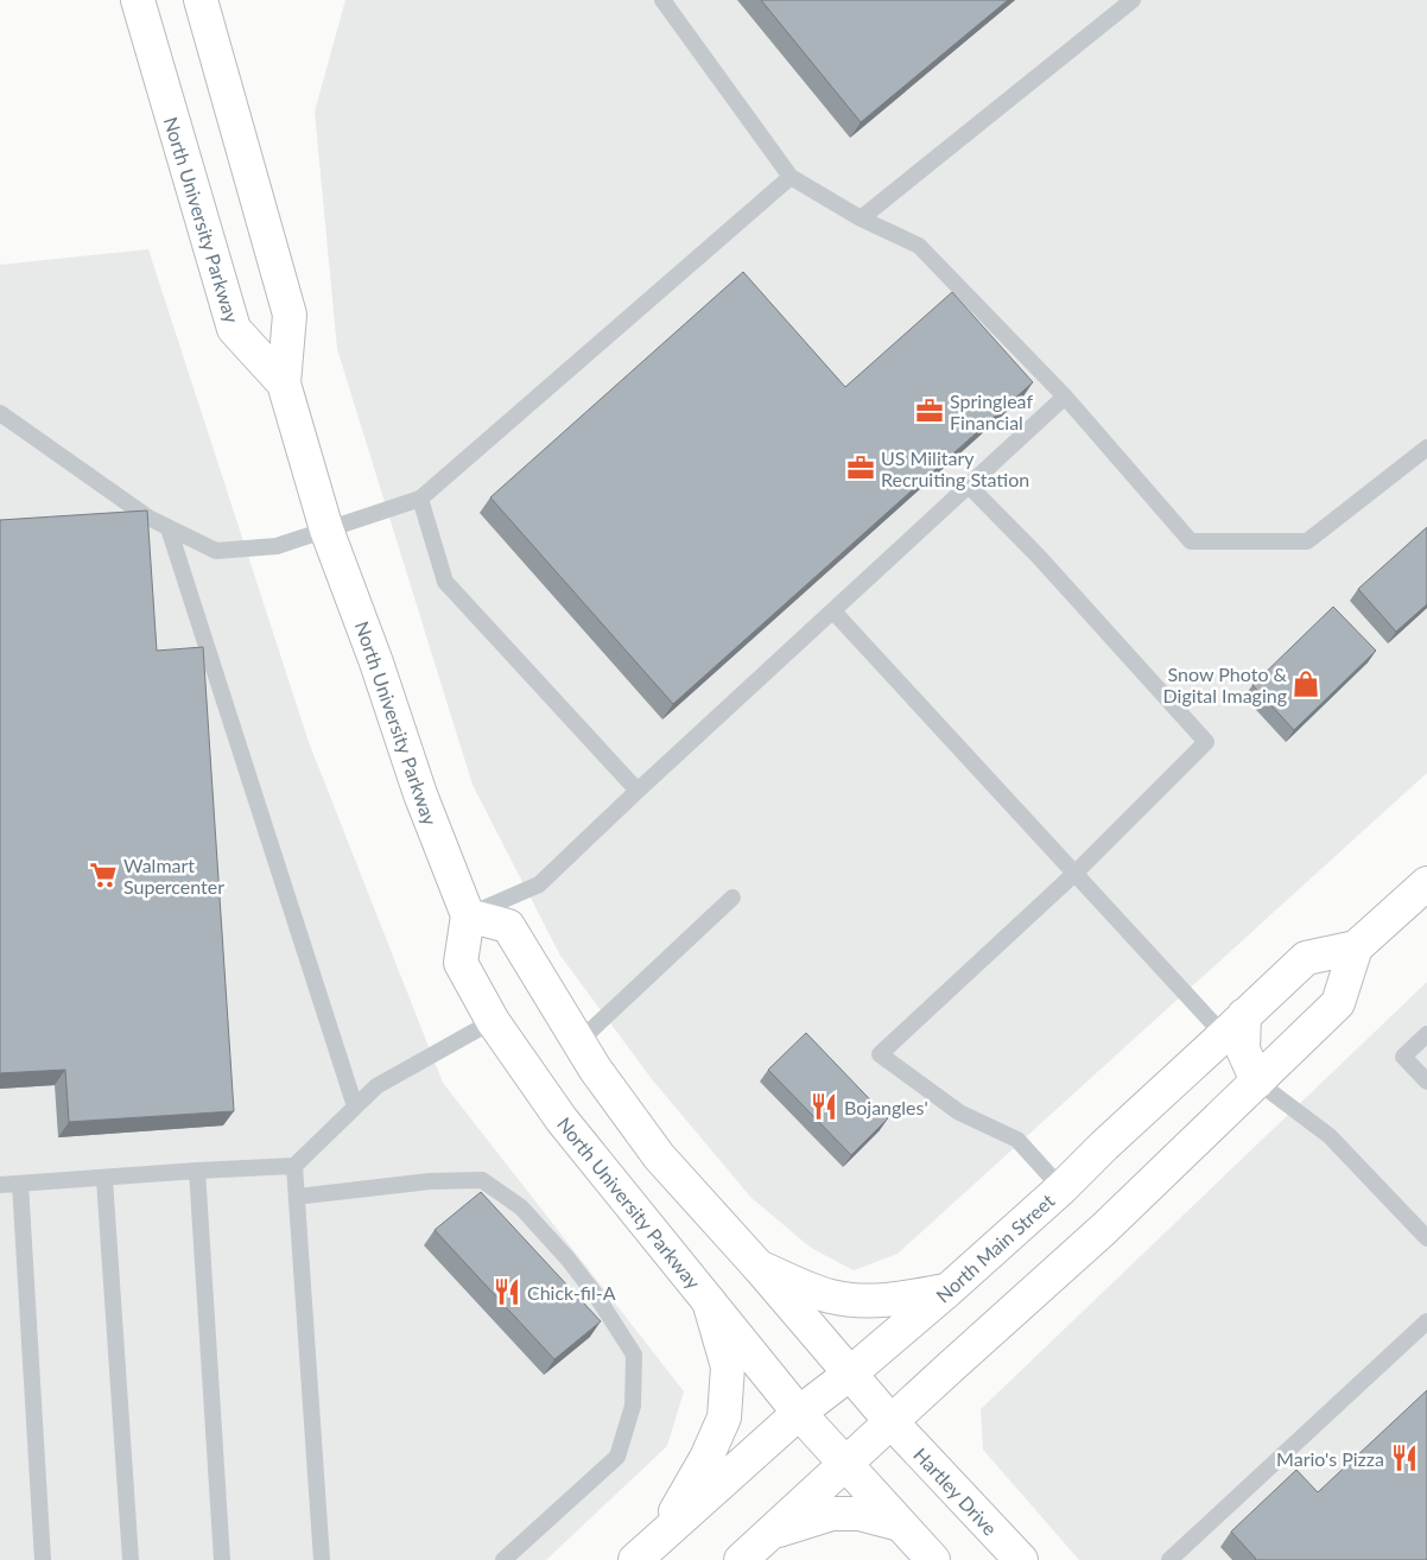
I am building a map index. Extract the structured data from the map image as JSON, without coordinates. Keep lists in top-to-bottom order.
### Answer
{
  "streets": {
    "main road": ["North University Parkway", "North Main Street", "Hartley Drive"]
  },
  "crossings": [
    ["North University Parkway", "North Main Street"],
    ["North Main Street", "Hartley Drive"]
  ],
  "places": {
    "office": ["Springleaf Financial", "US Military Recruiting Station"],
    "shop": ["Snow Photo & Digital Imaging"],
    "supermarket": ["Walmart Supercenter"],
    "restaurant": ["Bojangles'", "Chick-fil-A", "Mario's Pizza"]
  }
}
